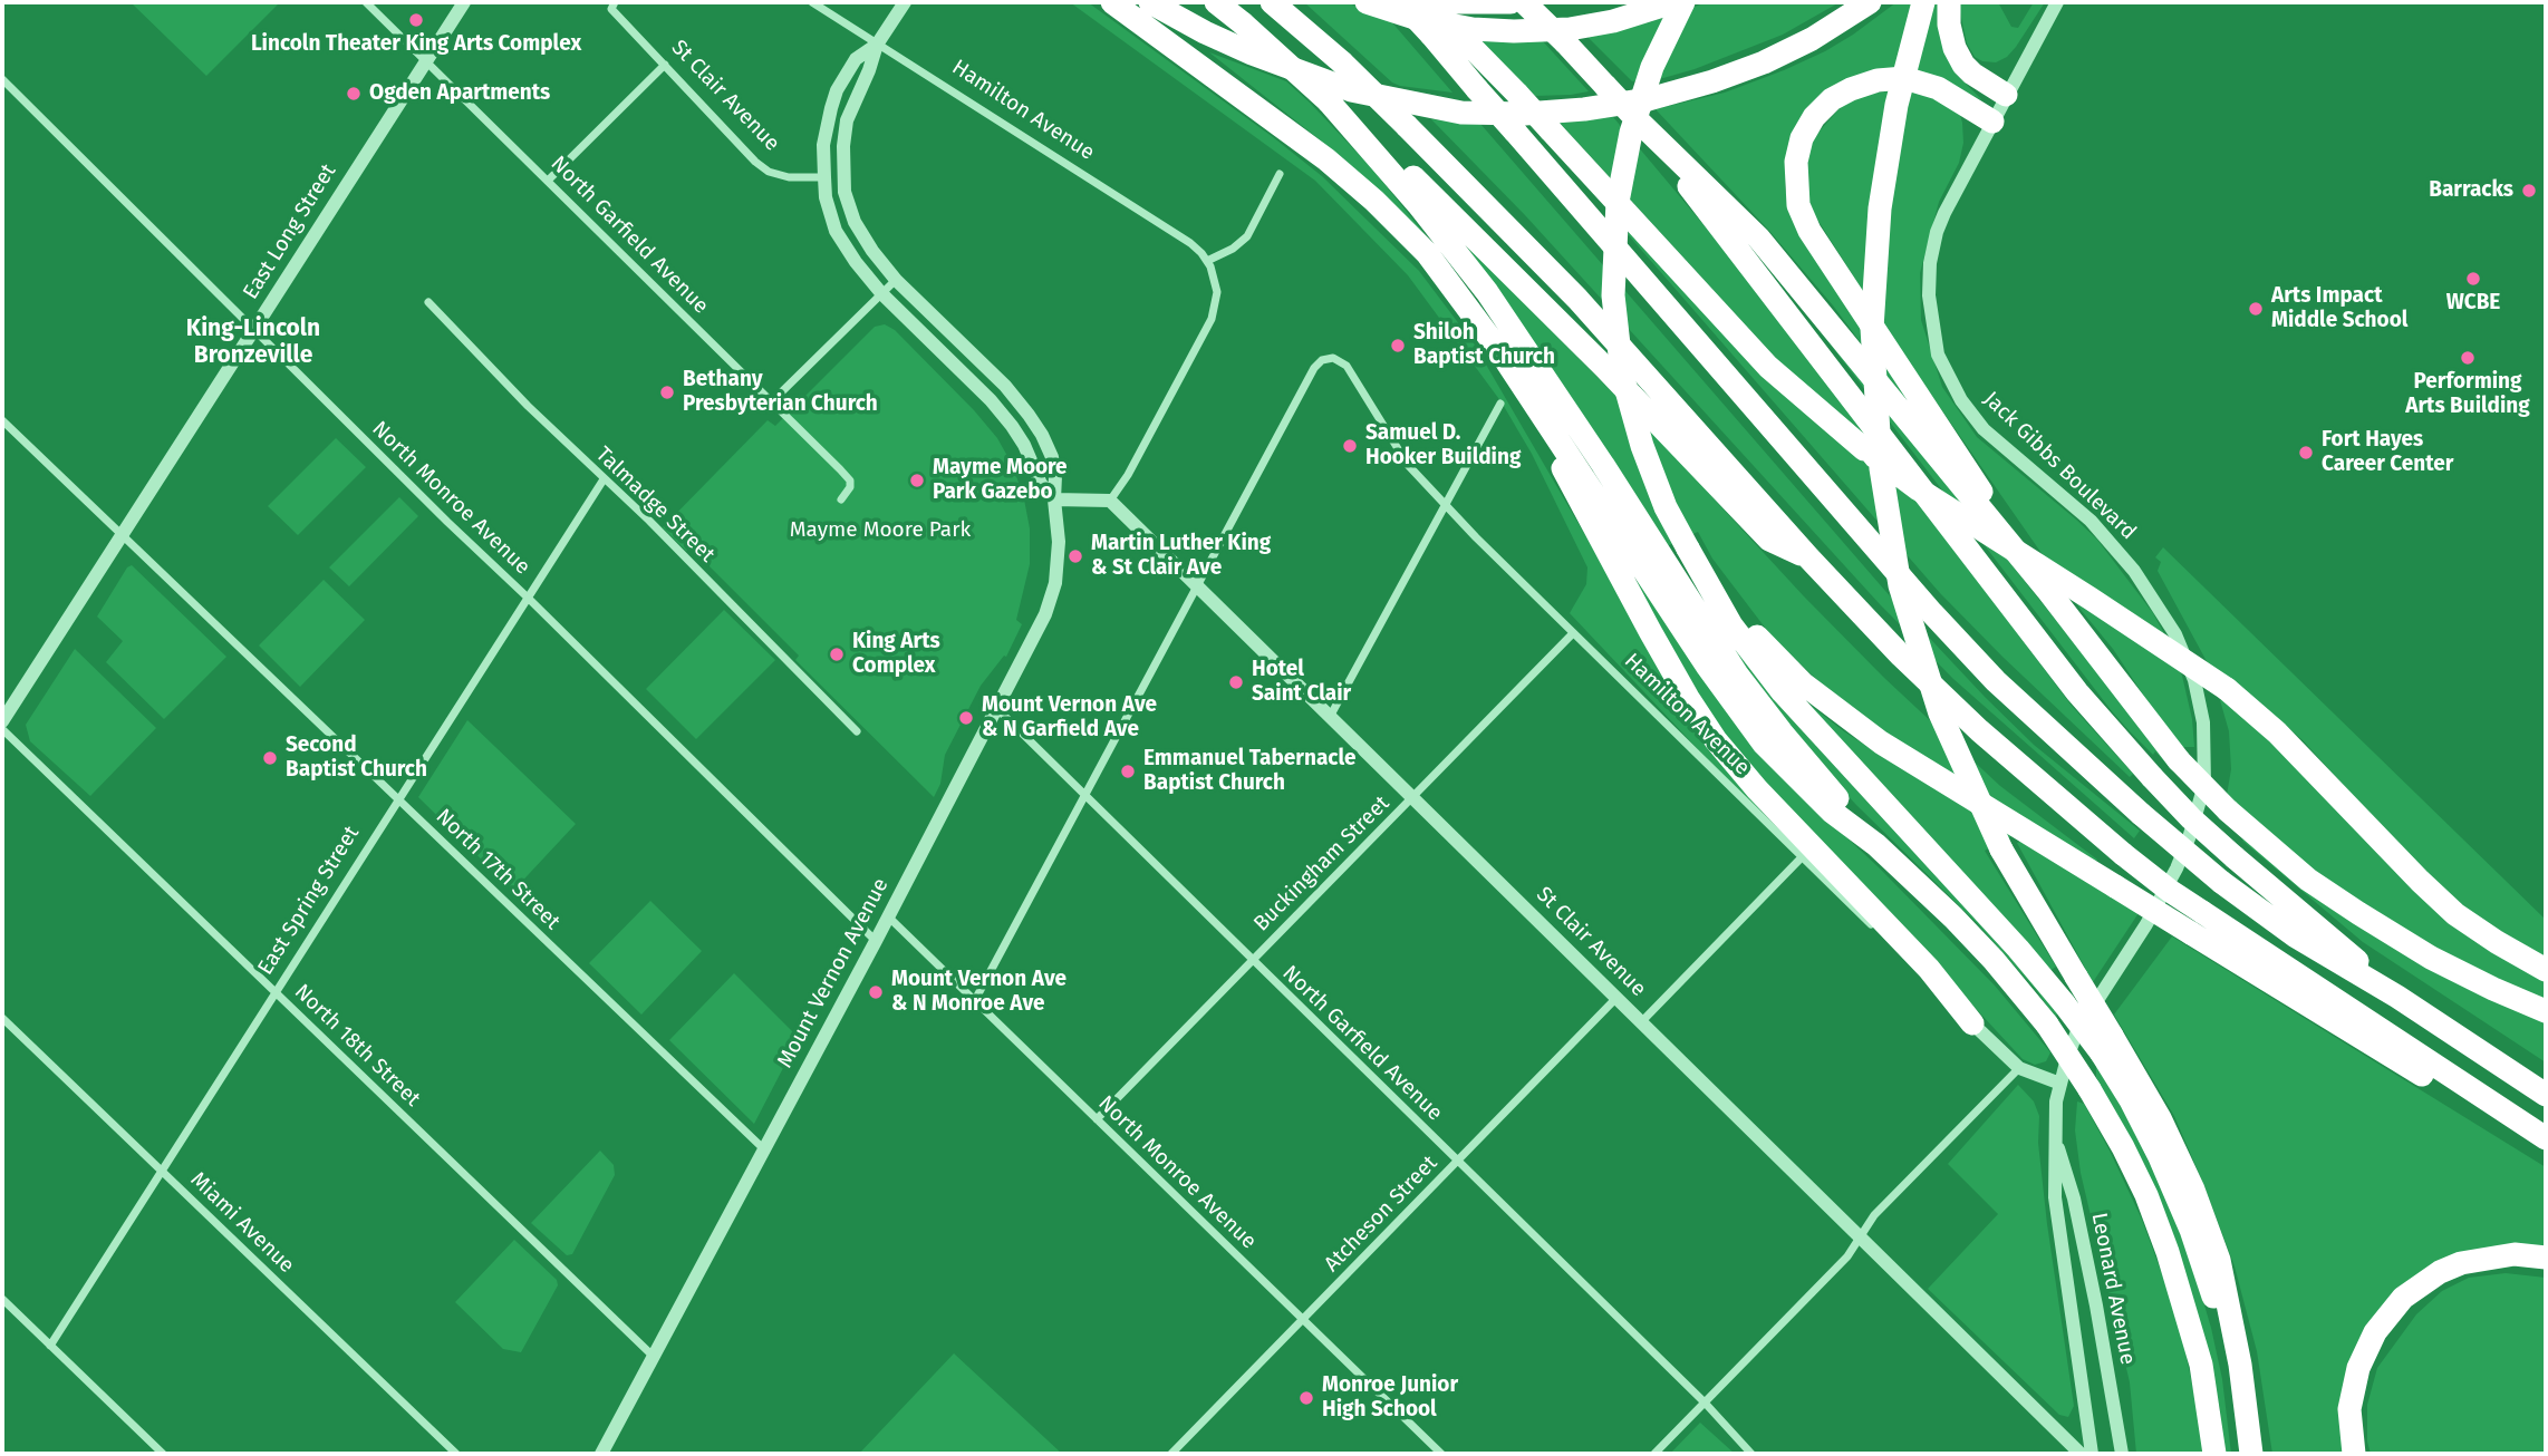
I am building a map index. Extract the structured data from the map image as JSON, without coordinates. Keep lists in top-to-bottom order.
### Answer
{
  "streets": {
    "street": [
      "St Clair Avenue",
      "Hamilton Avenue",
      "East Long Street",
      "North Garfield Avenue",
      "Jack Gibbs Boulevard",
      "North Monroe Avenue",
      "Talmadge Street",
      "Buckingham Street",
      "North 17th Street",
      "East Spring Street",
      "Mount Vernon Avenue",
      "North 18th Street",
      "Atcheson Street",
      "Miami Avenue",
      "Leonard Avenue"
    ]
  },
  "crossings": [
    ["St Clair Avenue", "Hamilton Avenue"],
    ["St Clair Avenue", "Buckingham Street"],
    ["St Clair Avenue", "Atcheson Street"],
    ["Hamilton Avenue", "Buckingham Street"],
    ["Hamilton Avenue", "Mount Vernon Avenue"],
    ["East Long Street", "North Garfield Avenue"],
    ["East Long Street", "North Monroe Avenue"],
    ["East Long Street", "North 17th Street"],
    ["North Garfield Avenue", "Buckingham Street"],
    ["North Garfield Avenue", "Mount Vernon Avenue"],
    ["North Garfield Avenue", "Atcheson Street"],
    ["Jack Gibbs Boulevard", "Leonard Avenue"],
    ["North Monroe Avenue", "Buckingham Street"],
    ["North Monroe Avenue", "East Spring Street"],
    ["North Monroe Avenue", "Mount Vernon Avenue"],
    ["North Monroe Avenue", "Atcheson Street"],
    ["Talmadge Street", "East Spring Street"],
    ["North 17th Street", "East Spring Street"],
    ["North 17th Street", "Mount Vernon Avenue"],
    ["East Spring Street", "North 18th Street"],
    ["East Spring Street", "Miami Avenue"],
    ["Mount Vernon Avenue", "North 18th Street"]
  ],
  "districts": ["King-Lincoln Bronzeville"],
  "parks": ["Mayme Moore Park"],
  "places": [
    "Lincoln Theater King Arts Complex",
    "Ogden Apartments",
    "Barracks",
    "WCBE",
    "Arts Impact Middle School",
    "Shiloh Baptist Church",
    "Performing Arts Building",
    "Bethany Presbyterian Church",
    "Samuel D. Hooker Building",
    "Fort Hayes Career Center",
    "Mayme Moore Park Gazebo",
    "Martin Luther King & St Clair Ave",
    "King Arts Complex",
    "Hotel Saint Clair",
    "Mount Vernon Ave & N Garfield Ave",
    "Second Baptist Church",
    "Emmanuel Tabernacle Baptist Church",
    "Mount Vernon Ave & N Monroe Ave",
    "Monroe Junior High School"
  ]
}
